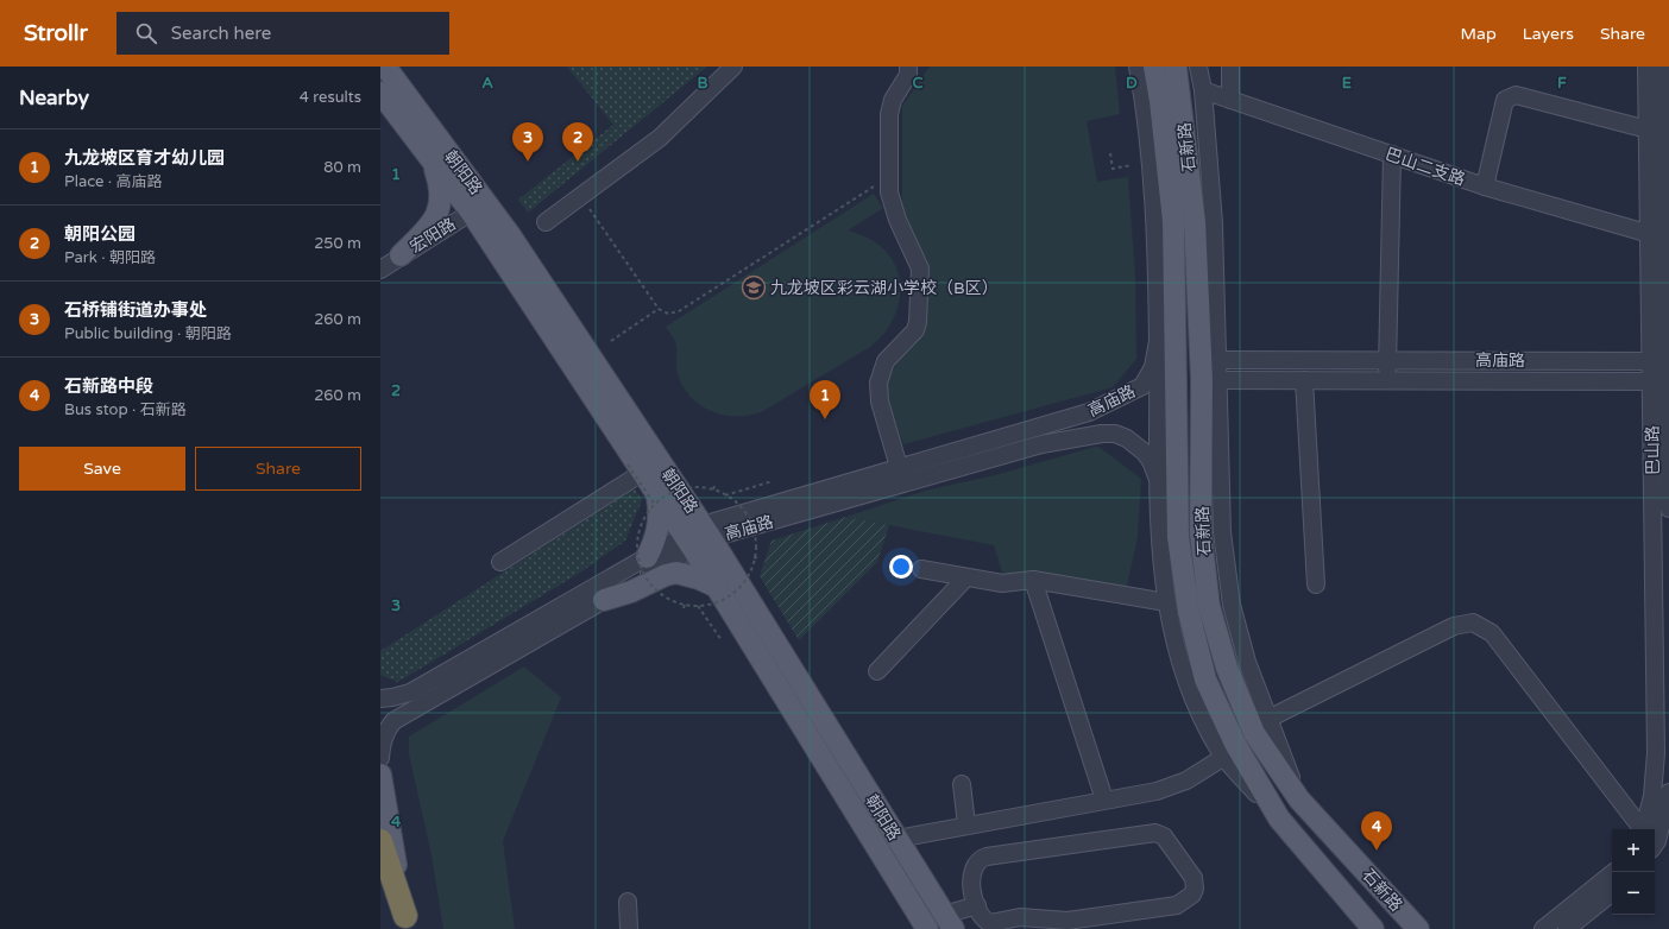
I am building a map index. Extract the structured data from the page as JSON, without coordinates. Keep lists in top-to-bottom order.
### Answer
{
  "streets": {
    "main road": ["石新路", "朝阳路"],
    "street": [
      "巴山二支路",
      "宏阳路",
      "高庙路",
      "巴山路"
    ]
  },
  "crossings": [
    ["巴山二支路", "巴山路"],
    ["朝阳路", "宏阳路"],
    ["朝阳路", "高庙路"],
    ["高庙路", "巴山路"]
  ],
  "places": {
    "school or university": ["九龙坡区彩云湖小学校（B区）"]
  },
  "page": {
    "header": "Strollr",
    "search": "Search here",
    "nav": ["Map", "Layers", "Share"],
    "heading": ["Nearby", "4 results"],
    "pins": [
      "2",
      "3",
      "1",
      "4"
    ],
    "list": [
      {
        "mark": "1",
        "name": "九龙坡区育才幼儿园",
        "note": "Place · 高庙路",
        "value": "80 m"
      },
      {
        "mark": "2",
        "name": "朝阳公园",
        "note": "Park · 朝阳路",
        "value": "250 m"
      },
      {
        "mark": "3",
        "name": "石桥铺街道办事处",
        "note": "Public building · 朝阳路",
        "value": "260 m"
      },
      {
        "mark": "4",
        "name": "石新路中段",
        "note": "Bus stop · 石新路",
        "value": "260 m"
      }
    ],
    "buttons": ["Save", "Share"],
    "map_buttons": ["+", "−"]
  },
  "grid": {
    "columns": [
      "A",
      "B",
      "C",
      "D",
      "E",
      "F"
    ],
    "rows": [
      "1",
      "2",
      "3",
      "4"
    ]
  }
}
